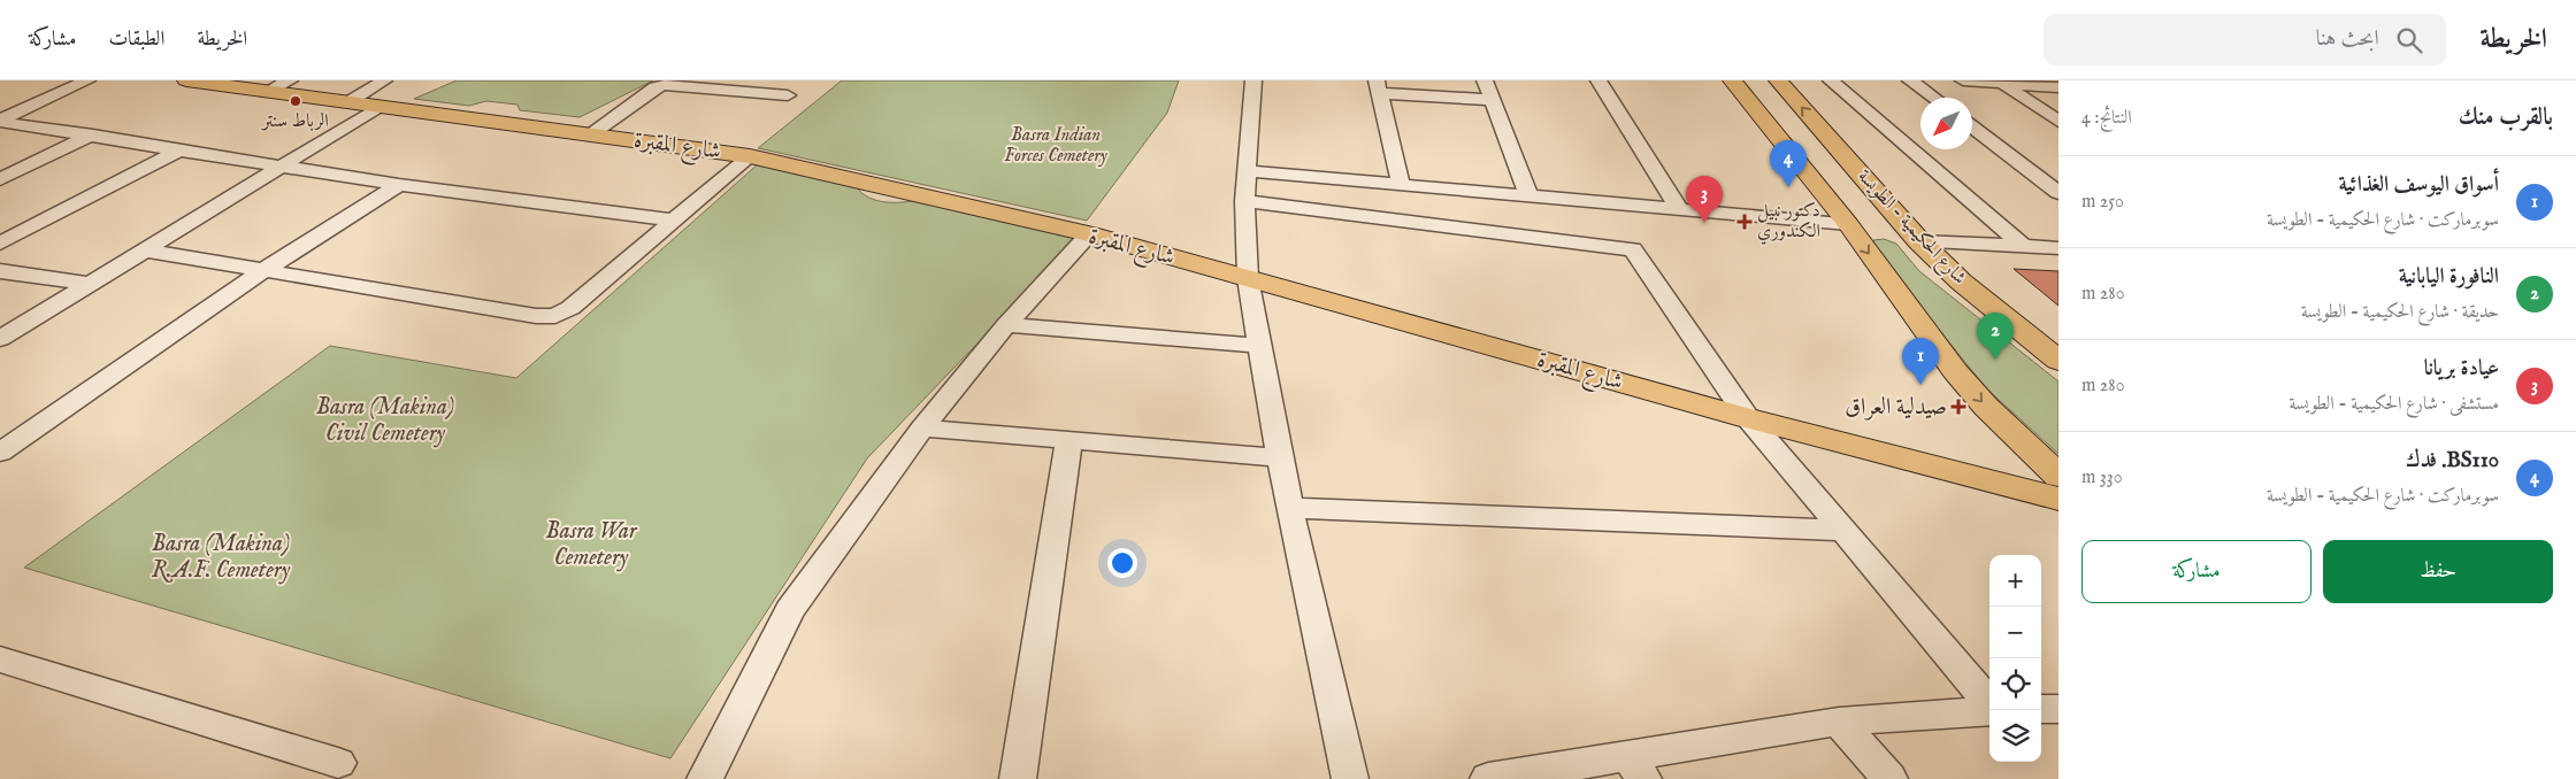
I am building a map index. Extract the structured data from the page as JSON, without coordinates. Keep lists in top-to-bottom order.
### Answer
{
  "streets": {
    "main road": ["شارع المقبرة", "شارع الحكيمية - الطويسة"]
  },
  "parks": [
    "Basra Indian Forces Cemetery",
    "Basra (Makina) Civil Cemetery",
    "Basra War Cemetery",
    "Basra (Makina) R.A.F. Cemetery"
  ],
  "places": {
    "other": ["الرباط سنتر"],
    "health": ["دكتور نبيل الكندوري", "صيدلية العراق"]
  },
  "north": "bottom left",
  "page": {
    "header": "الخريطة",
    "search": "ابحث هنا",
    "nav": ["الخريطة", "الطبقات", "مشاركة"],
    "heading": ["بالقرب منك", "النتائج: 4"],
    "pins": [
      "4",
      "3",
      "2",
      "1"
    ],
    "list": [
      {
        "mark": "1",
        "name": "أسواق اليوسف الغذائية",
        "note": "سوبرماركت · شارع الحكيمية - الطويسة",
        "value": "250 m"
      },
      {
        "mark": "2",
        "name": "النافورة اليابانية",
        "note": "حديقة · شارع الحكيمية - الطويسة",
        "value": "280 m"
      },
      {
        "mark": "3",
        "name": "عيادة بريانا",
        "note": "مستشفى · شارع الحكيمية - الطويسة",
        "value": "280 m"
      },
      {
        "mark": "4",
        "name": "BS110. فدك",
        "note": "سوبرماركت · شارع الحكيمية - الطويسة",
        "value": "330 m"
      }
    ],
    "buttons": ["حفظ", "مشاركة"],
    "map_buttons": ["+", "−"]
  }
}
